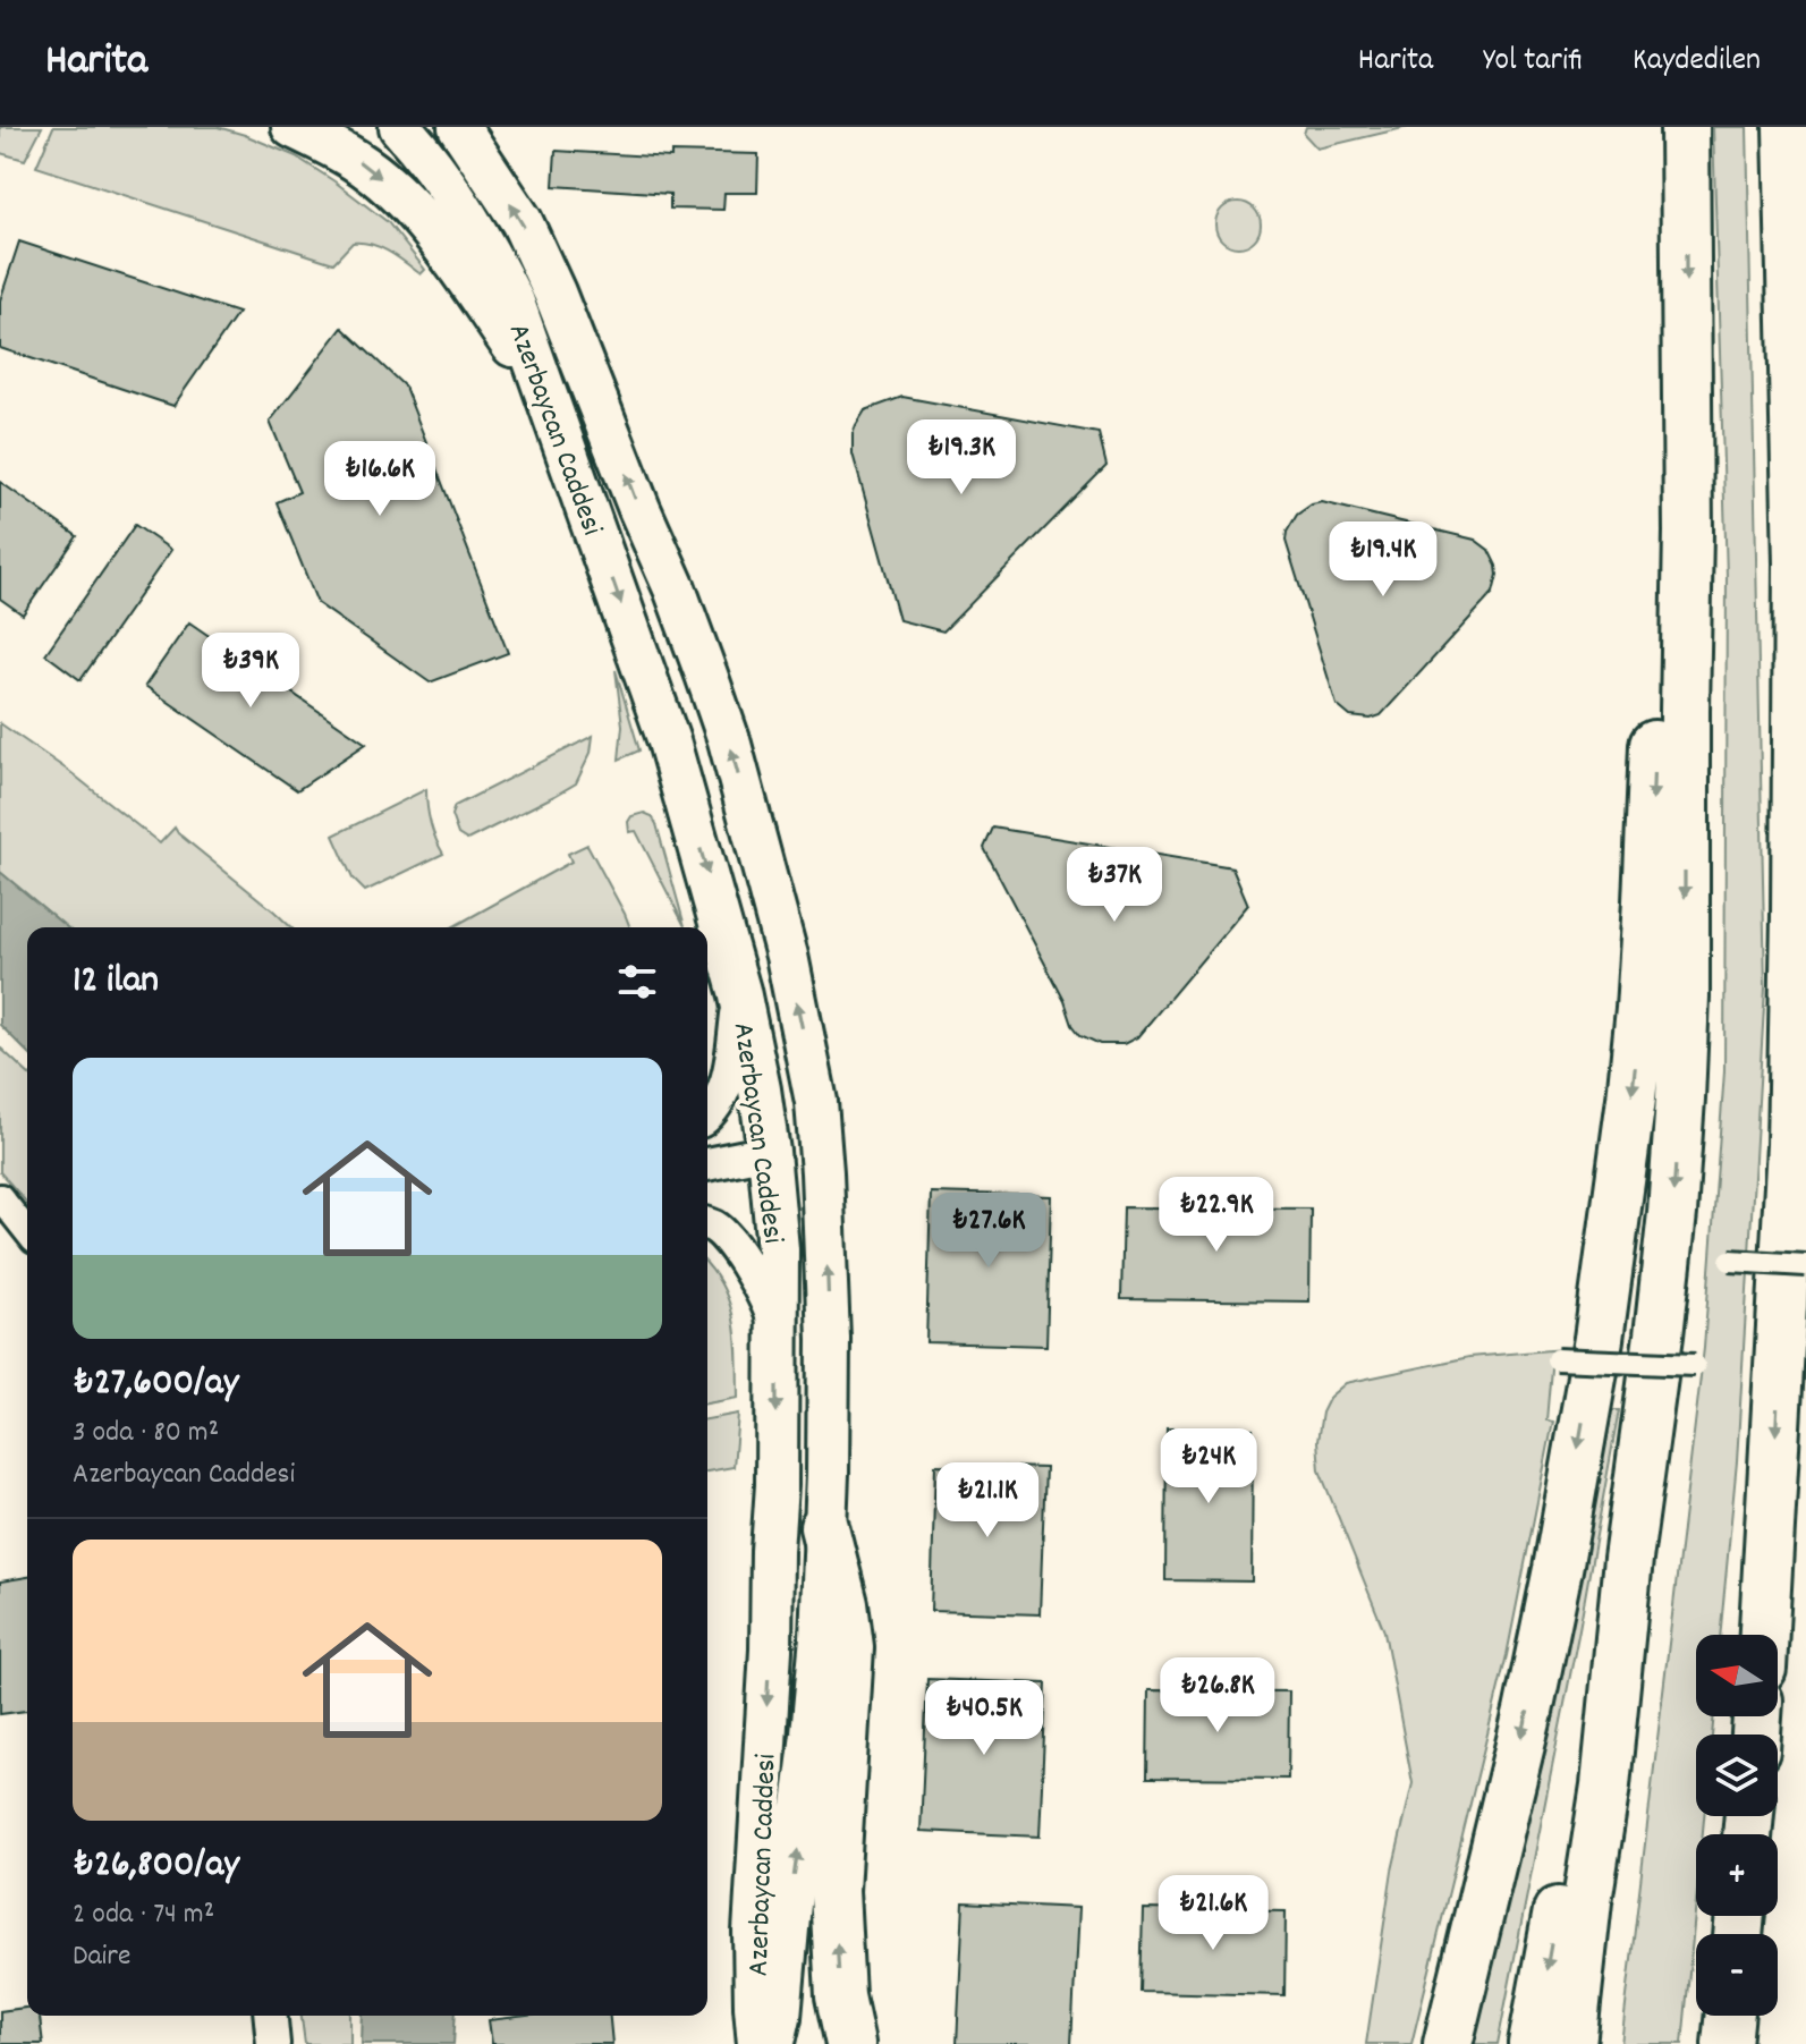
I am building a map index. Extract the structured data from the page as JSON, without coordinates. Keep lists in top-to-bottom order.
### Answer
{
  "streets": {
    "main road": ["Azerbaycan Caddesi"]
  },
  "north": "left",
  "page": {
    "header": "Harita",
    "nav": ["Harita", "Yol tarifi", "Kaydedilen"],
    "price": [
      "₺19.3K",
      "₺16.6K",
      "₺19.4K",
      "₺39K",
      "₺37K",
      "₺22.9K",
      "₺27.6K",
      "₺24K",
      "₺21.1K",
      "₺26.8K",
      "₺40.5K",
      "₺21.6K"
    ],
    "heading": "12 ilan",
    "list": [
      {
        "name": "₺27,600/ay",
        "note": "3 oda · 80 m² · Azerbaycan Caddesi"
      },
      {
        "name": "₺26,800/ay",
        "note": "2 oda · 74 m² · Daire"
      }
    ],
    "map_buttons": ["+", "−"]
  }
}
